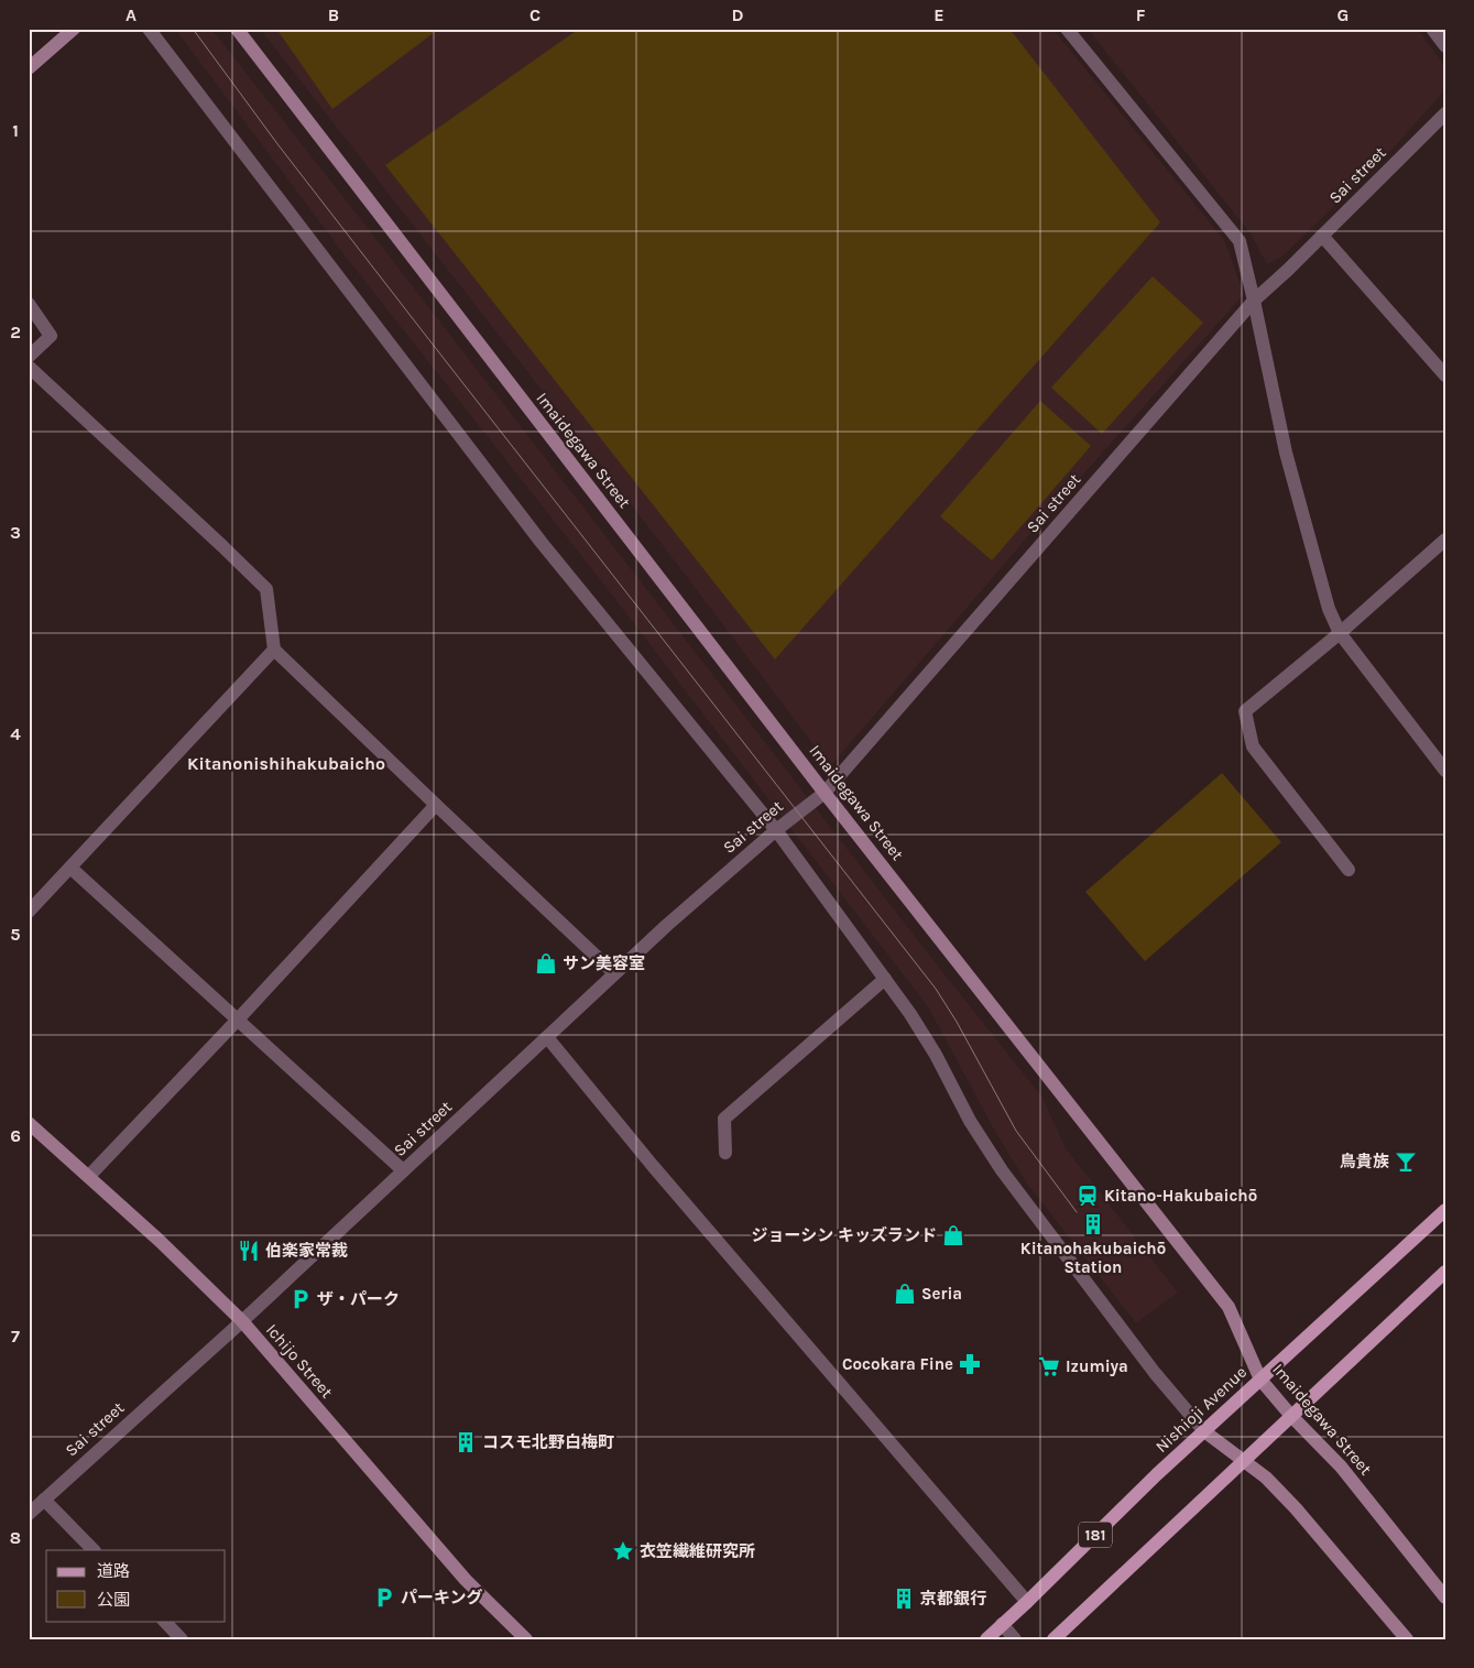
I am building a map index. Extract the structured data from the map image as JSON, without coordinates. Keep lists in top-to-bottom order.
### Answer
{
  "streets": {
    "main road": ["Nishioji Avenue", "181"],
    "street": ["Sai street", "Imaidegawa Street", "Ichijo Street"]
  },
  "crossings": [
    ["Sai street", "Imaidegawa Street"],
    ["Sai street", "Ichijo Street"],
    ["Imaidegawa Street", "Nishioji Avenue"]
  ],
  "districts": ["Kitanonishihakubaicho"],
  "places": {
    "shop": ["サン美容室", "ジョーシン キッズランド", "Seria"],
    "bar": ["鳥貴族"],
    "station": ["Kitano-Hakubaichō"],
    "building": ["Kitanohakubaichō Station", "コスモ北野白梅町", "京都銀行"],
    "restaurant": ["伯楽家常裁"],
    "parking": ["ザ・パーク", "パーキング"],
    "pharmacy": ["Cocokara Fine"],
    "supermarket": ["Izumiya"],
    "place": ["衣笠繊維研究所"]
  },
  "legend": ["道路", "公園"],
  "grid": {
    "columns": [
      "A",
      "B",
      "C",
      "D",
      "E",
      "F",
      "G"
    ],
    "rows": [
      "1",
      "2",
      "3",
      "4",
      "5",
      "6",
      "7",
      "8"
    ]
  }
}
